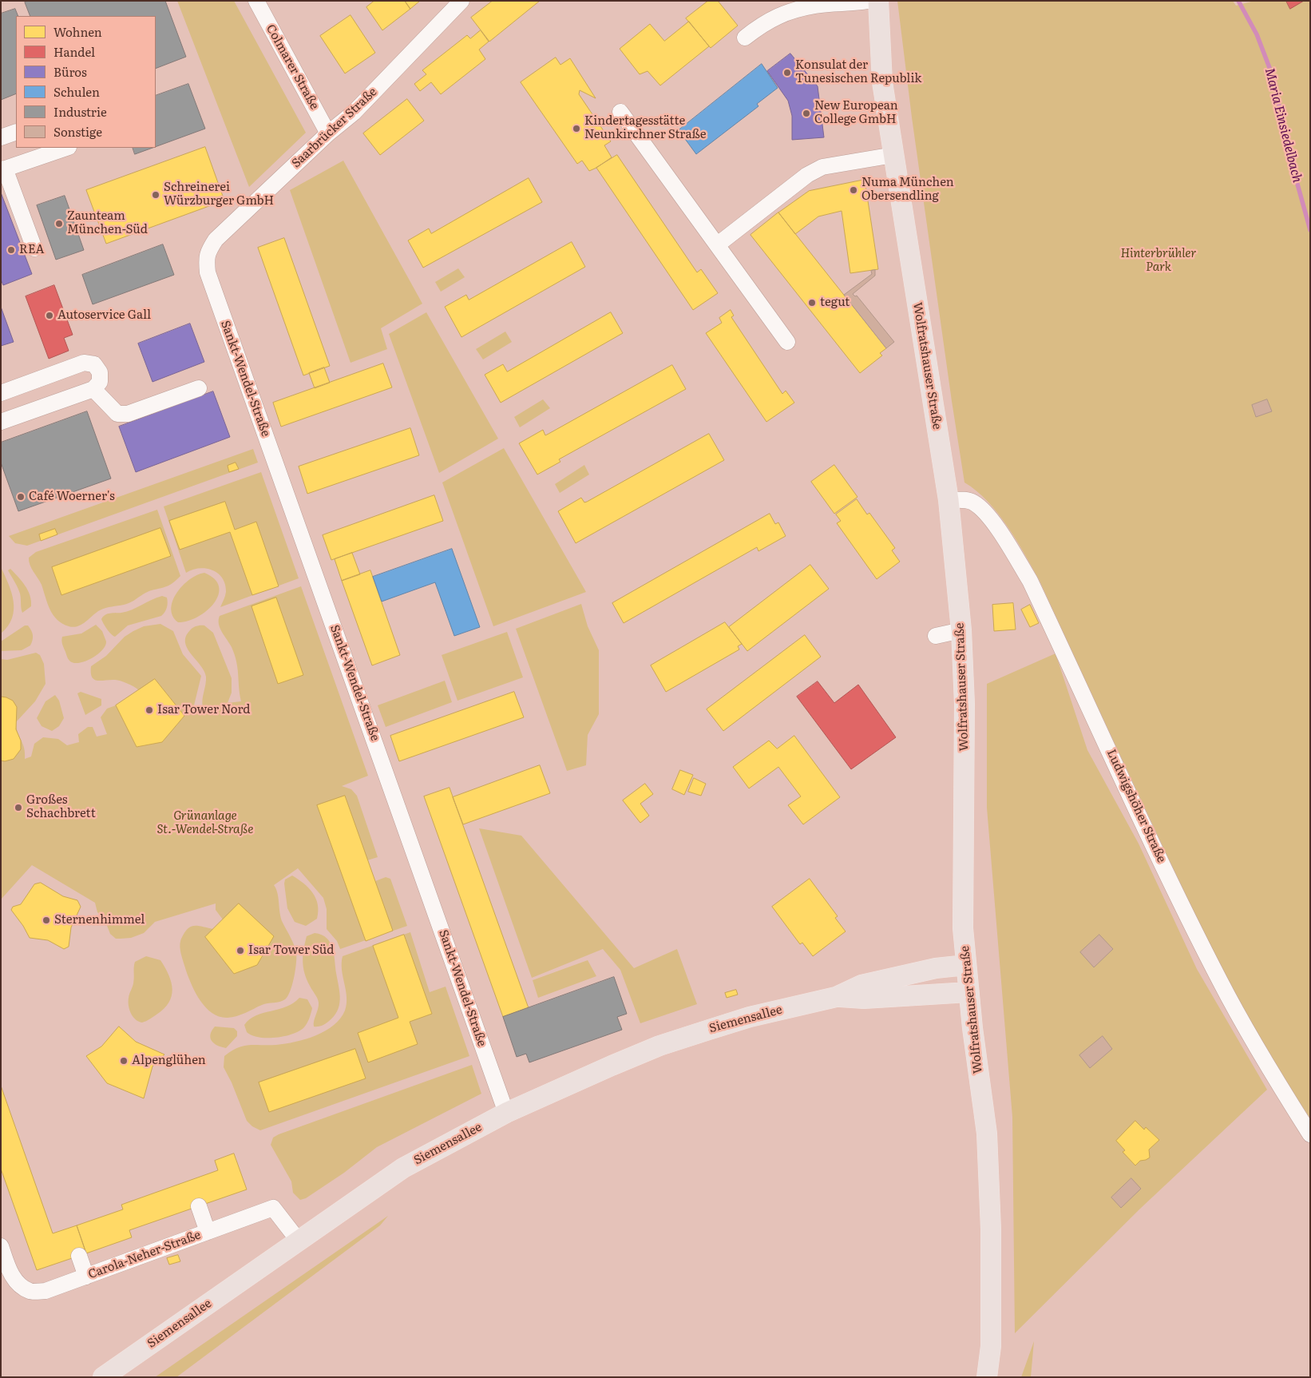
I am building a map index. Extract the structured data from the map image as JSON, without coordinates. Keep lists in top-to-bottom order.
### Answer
{
  "streets": {
    "main road": ["Wolfratshauser Straße", "Siemensallee"],
    "street": [
      "Colmarer Straße",
      "Saarbrücker Straße",
      "Sankt-Wendel-Straße",
      "Ludwigshöher Straße",
      "Carola-Neher-Straße"
    ]
  },
  "crossings": [
    ["Colmarer Straße", "Saarbrücker Straße"],
    ["Saarbrücker Straße", "Sankt-Wendel-Straße"],
    ["Wolfratshauser Straße", "Ludwigshöher Straße"],
    ["Wolfratshauser Straße", "Siemensallee"],
    ["Sankt-Wendel-Straße", "Siemensallee"],
    ["Siemensallee", "Carola-Neher-Straße"]
  ],
  "water": ["Maria Einsiedelbach"],
  "parks": ["Hinterbrühler Park", "Grünanlage St.-Wendel-Straße"],
  "places": [
    "Konsulat der Tunesischen Republik",
    "New European College GmbH",
    "Kindertagesstätte Neunkirchner Straße",
    "Numa München Obersendling",
    "Schreinerei Würzburger GmbH",
    "Zaunteam München-Süd",
    "REA",
    "tegut",
    "Autoservice Gall",
    "Café Woerner's",
    "Isar Tower Nord",
    "Großes Schachbrett",
    "Sternenhimmel",
    "Isar Tower Süd",
    "Alpenglühen"
  ],
  "legend": [
    "Wohnen",
    "Handel",
    "Büros",
    "Schulen",
    "Industrie",
    "Sonstige"
  ]
}
